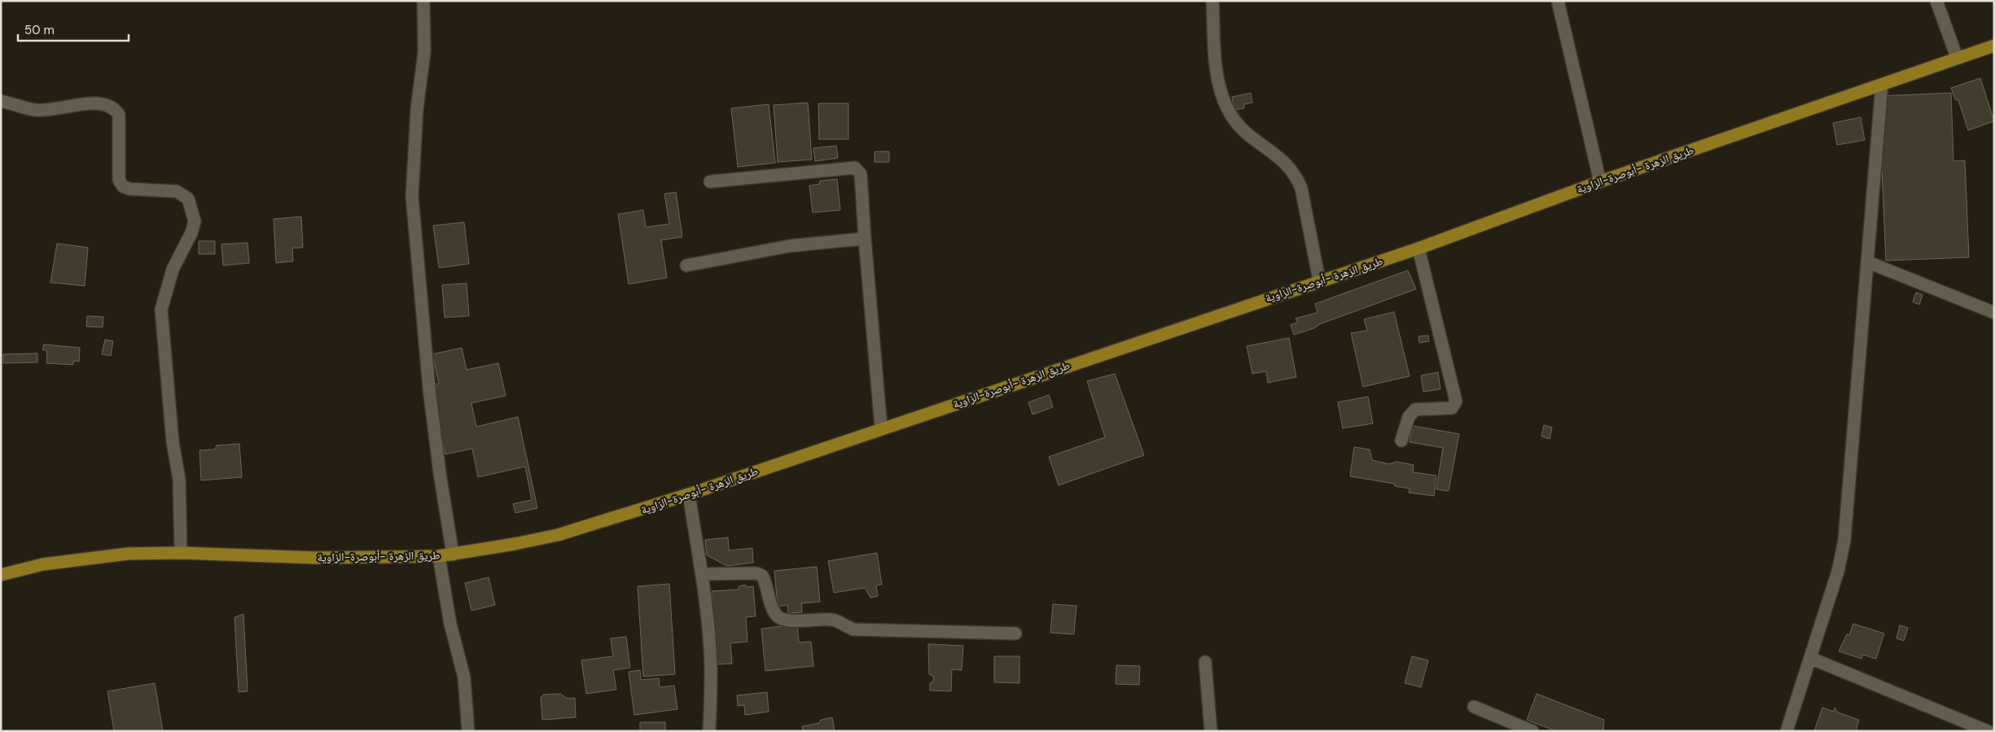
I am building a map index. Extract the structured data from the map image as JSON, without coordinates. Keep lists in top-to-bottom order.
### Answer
{
  "streets": {
    "main road": ["طريق الزهرة -أبوصرة-الزاوية"]
  },
  "scale_bar": "50 m"
}
